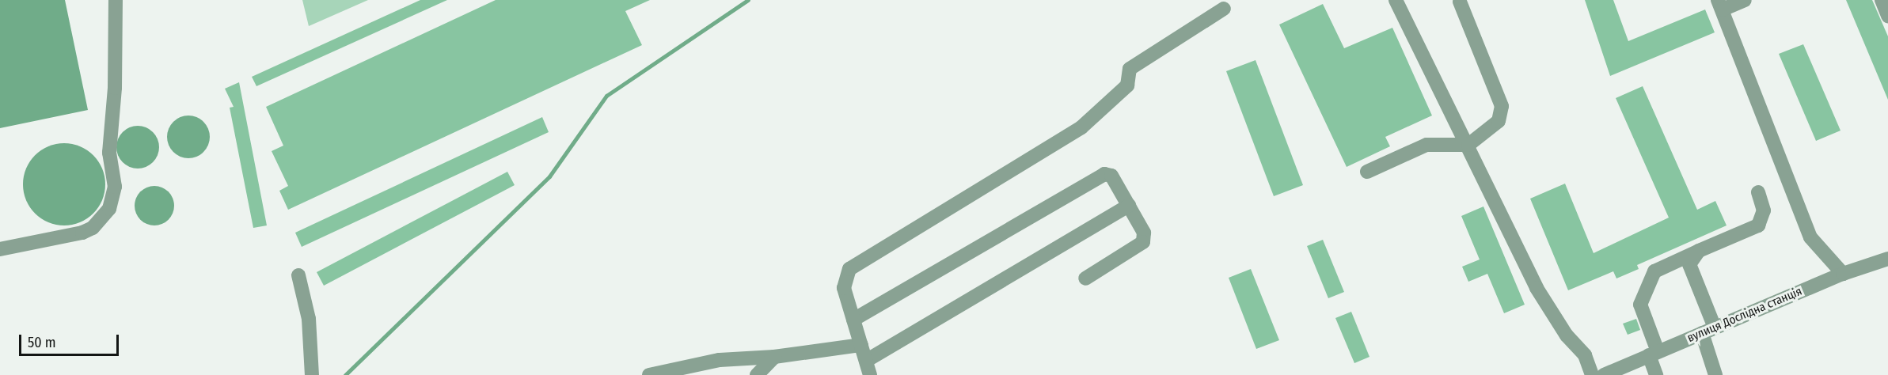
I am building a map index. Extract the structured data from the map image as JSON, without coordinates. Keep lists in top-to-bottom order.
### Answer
{
  "streets": {
    "street": ["вулиця Дослідна станція"]
  },
  "scale_bar": "50 m"
}
